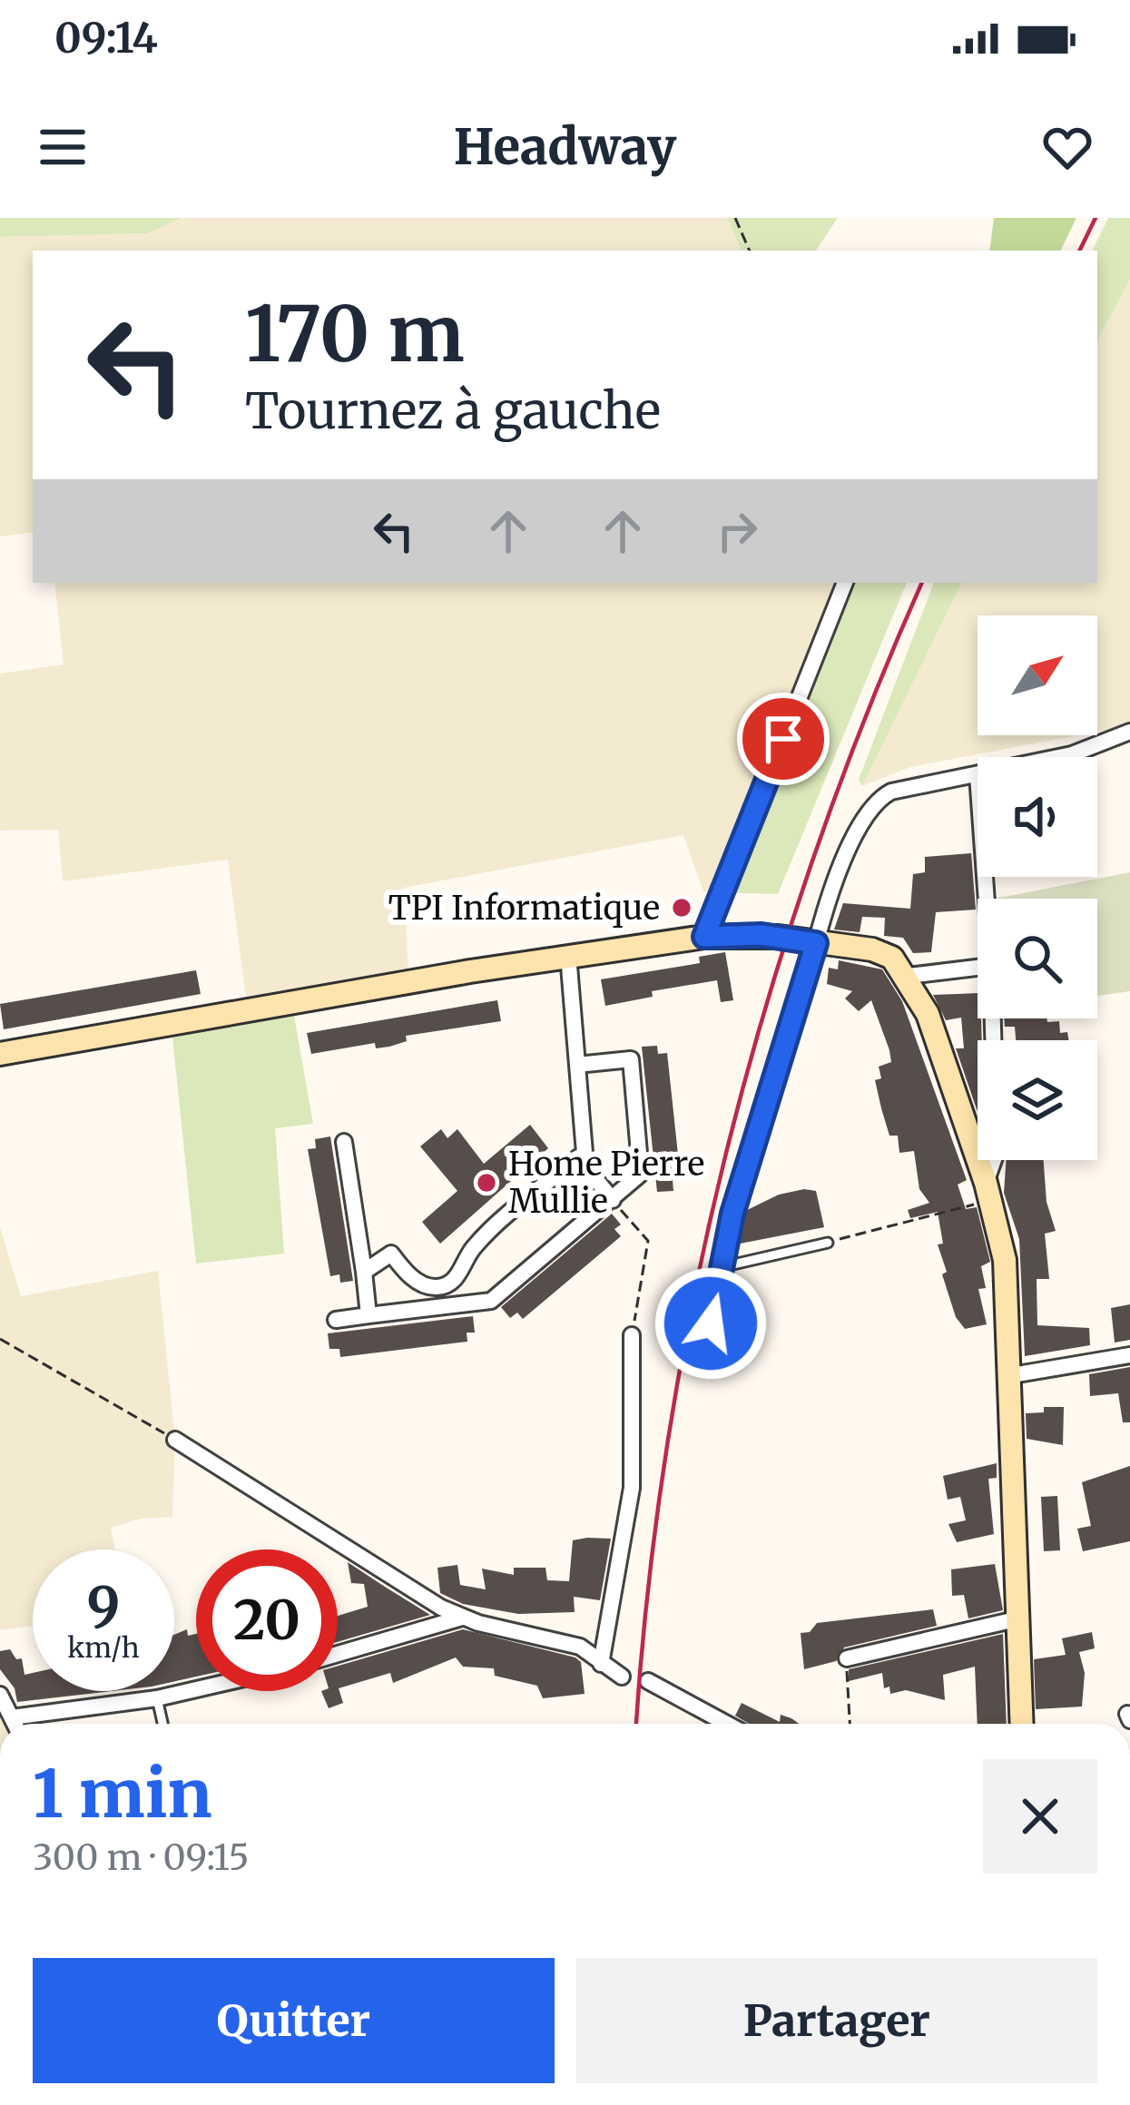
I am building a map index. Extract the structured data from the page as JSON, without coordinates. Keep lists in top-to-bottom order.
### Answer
{
  "places": ["TPI Informatique", "Home Pierre Mullie"],
  "north": "top right",
  "page": {
    "status": "09:14",
    "header": "Headway",
    "turn": ["170 m", "Tournez à gauche"],
    "speed": "9 km/h",
    "limit": "20",
    "heading": ["1 min", "300 m · 09:15"],
    "buttons": ["Quitter", "Partager"]
  }
}
